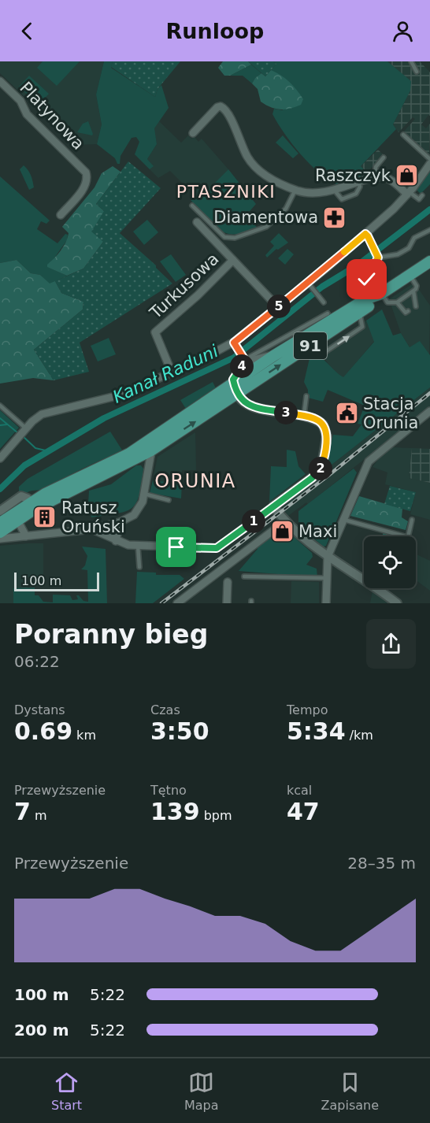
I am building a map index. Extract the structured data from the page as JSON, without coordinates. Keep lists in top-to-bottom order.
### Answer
{
  "streets": {
    "main road": ["91"],
    "street": ["Platynowa", "Turkusowa"]
  },
  "districts": ["PTASZNIKI", "ORUNIA"],
  "water": ["Kanał Raduni"],
  "places": {
    "shop": ["Raszczyk", "Maxi"],
    "pharmacy": ["Diamentowa"],
    "public building": ["Stacja Orunia"],
    "building": ["Ratusz Oruński"]
  },
  "scale_bar": "100 m",
  "page": {
    "header": "Runloop",
    "pins": [
      "5",
      "4",
      "3",
      "2",
      "1"
    ],
    "scale": "100 m",
    "heading": ["Poranny bieg", "06:22"],
    "stats": [
      ["Dystans", "0.69 km"],
      ["Czas", "3:50"],
      ["Tempo", "5:34 /km"],
      ["Przewyższenie", "7 m"],
      ["Tętno", "139 bpm"],
      ["kcal", "47"]
    ],
    "chart": ["Przewyższenie", "28–35 m"],
    "list": [
      {
        "name": "100 m",
        "note": "5:22"
      },
      {
        "name": "200 m",
        "note": "5:22"
      }
    ],
    "tabs": ["Start", "Mapa", "Zapisane"]
  }
}
